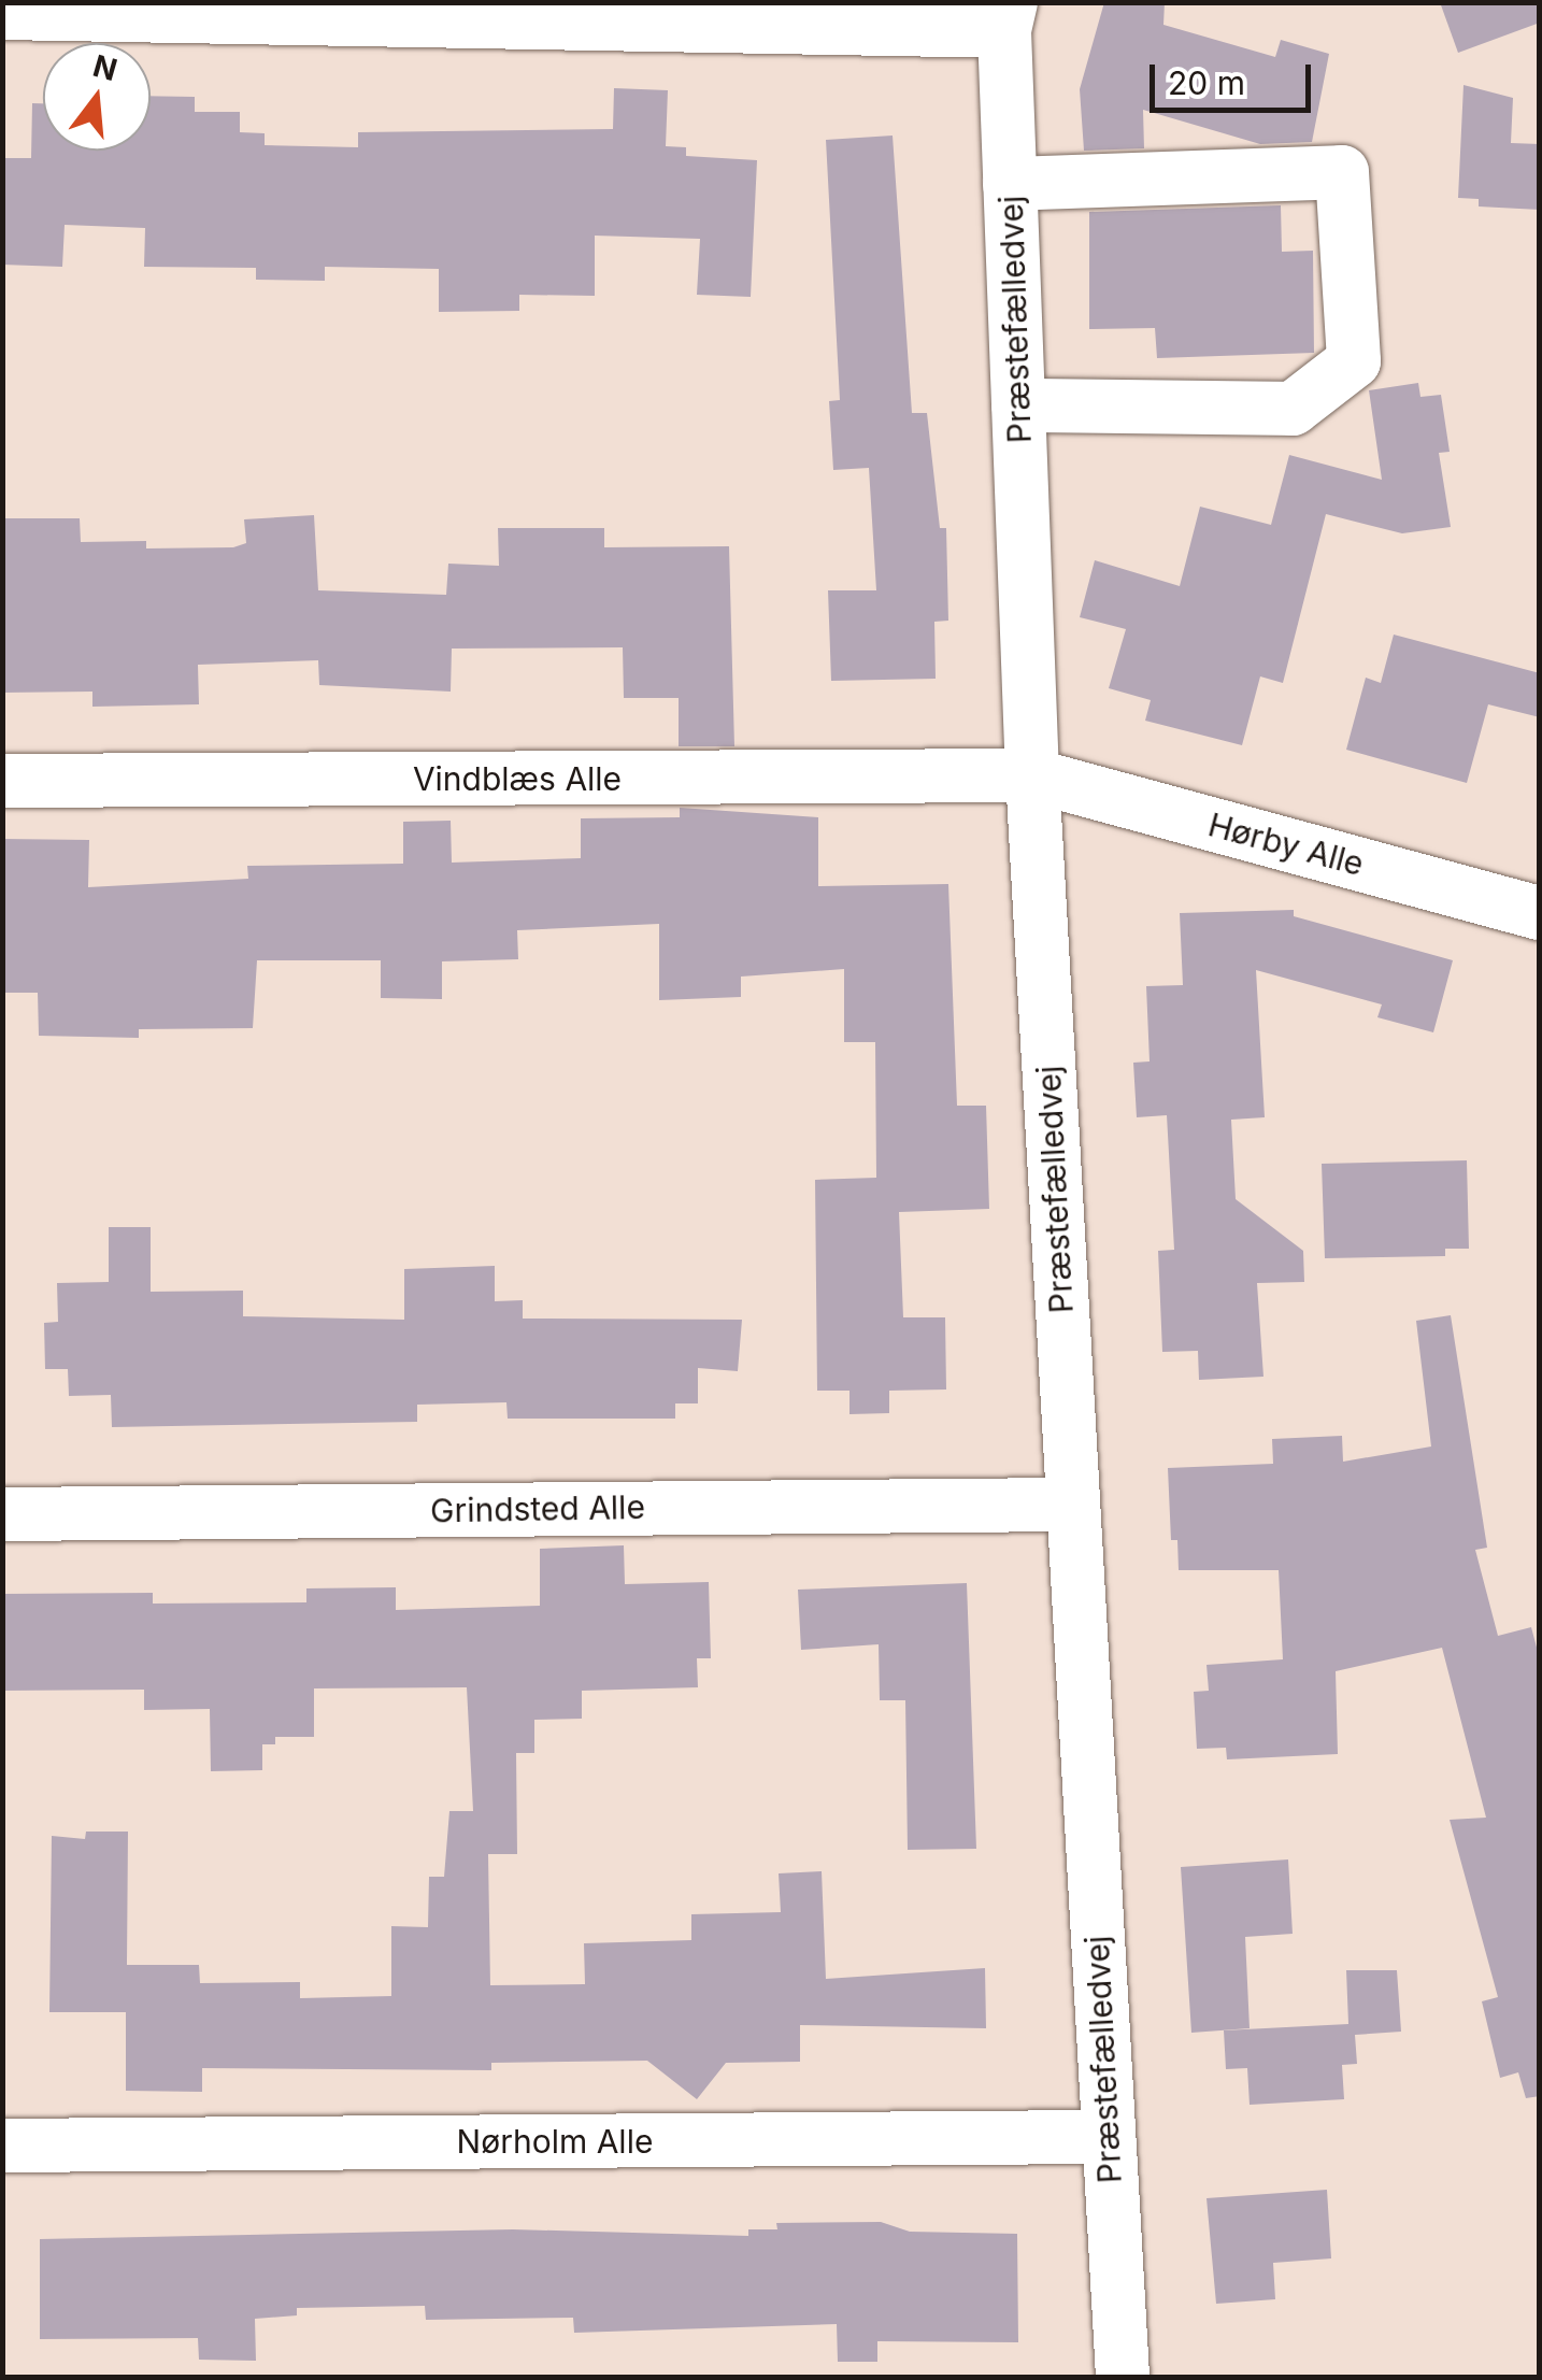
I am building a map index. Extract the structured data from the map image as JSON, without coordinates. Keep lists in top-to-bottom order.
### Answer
{
  "streets": {
    "street": [
      "Præstefælledvej",
      "Vindblæs Alle",
      "Hørby Alle",
      "Grindsted Alle",
      "Nørholm Alle"
    ]
  },
  "crossings": [
    ["Præstefælledvej", "Vindblæs Alle"],
    ["Præstefælledvej", "Hørby Alle"],
    ["Præstefælledvej", "Grindsted Alle"],
    ["Præstefælledvej", "Nørholm Alle"],
    ["Vindblæs Alle", "Hørby Alle"]
  ],
  "scale_bar": "20 m",
  "north": "top"
}
